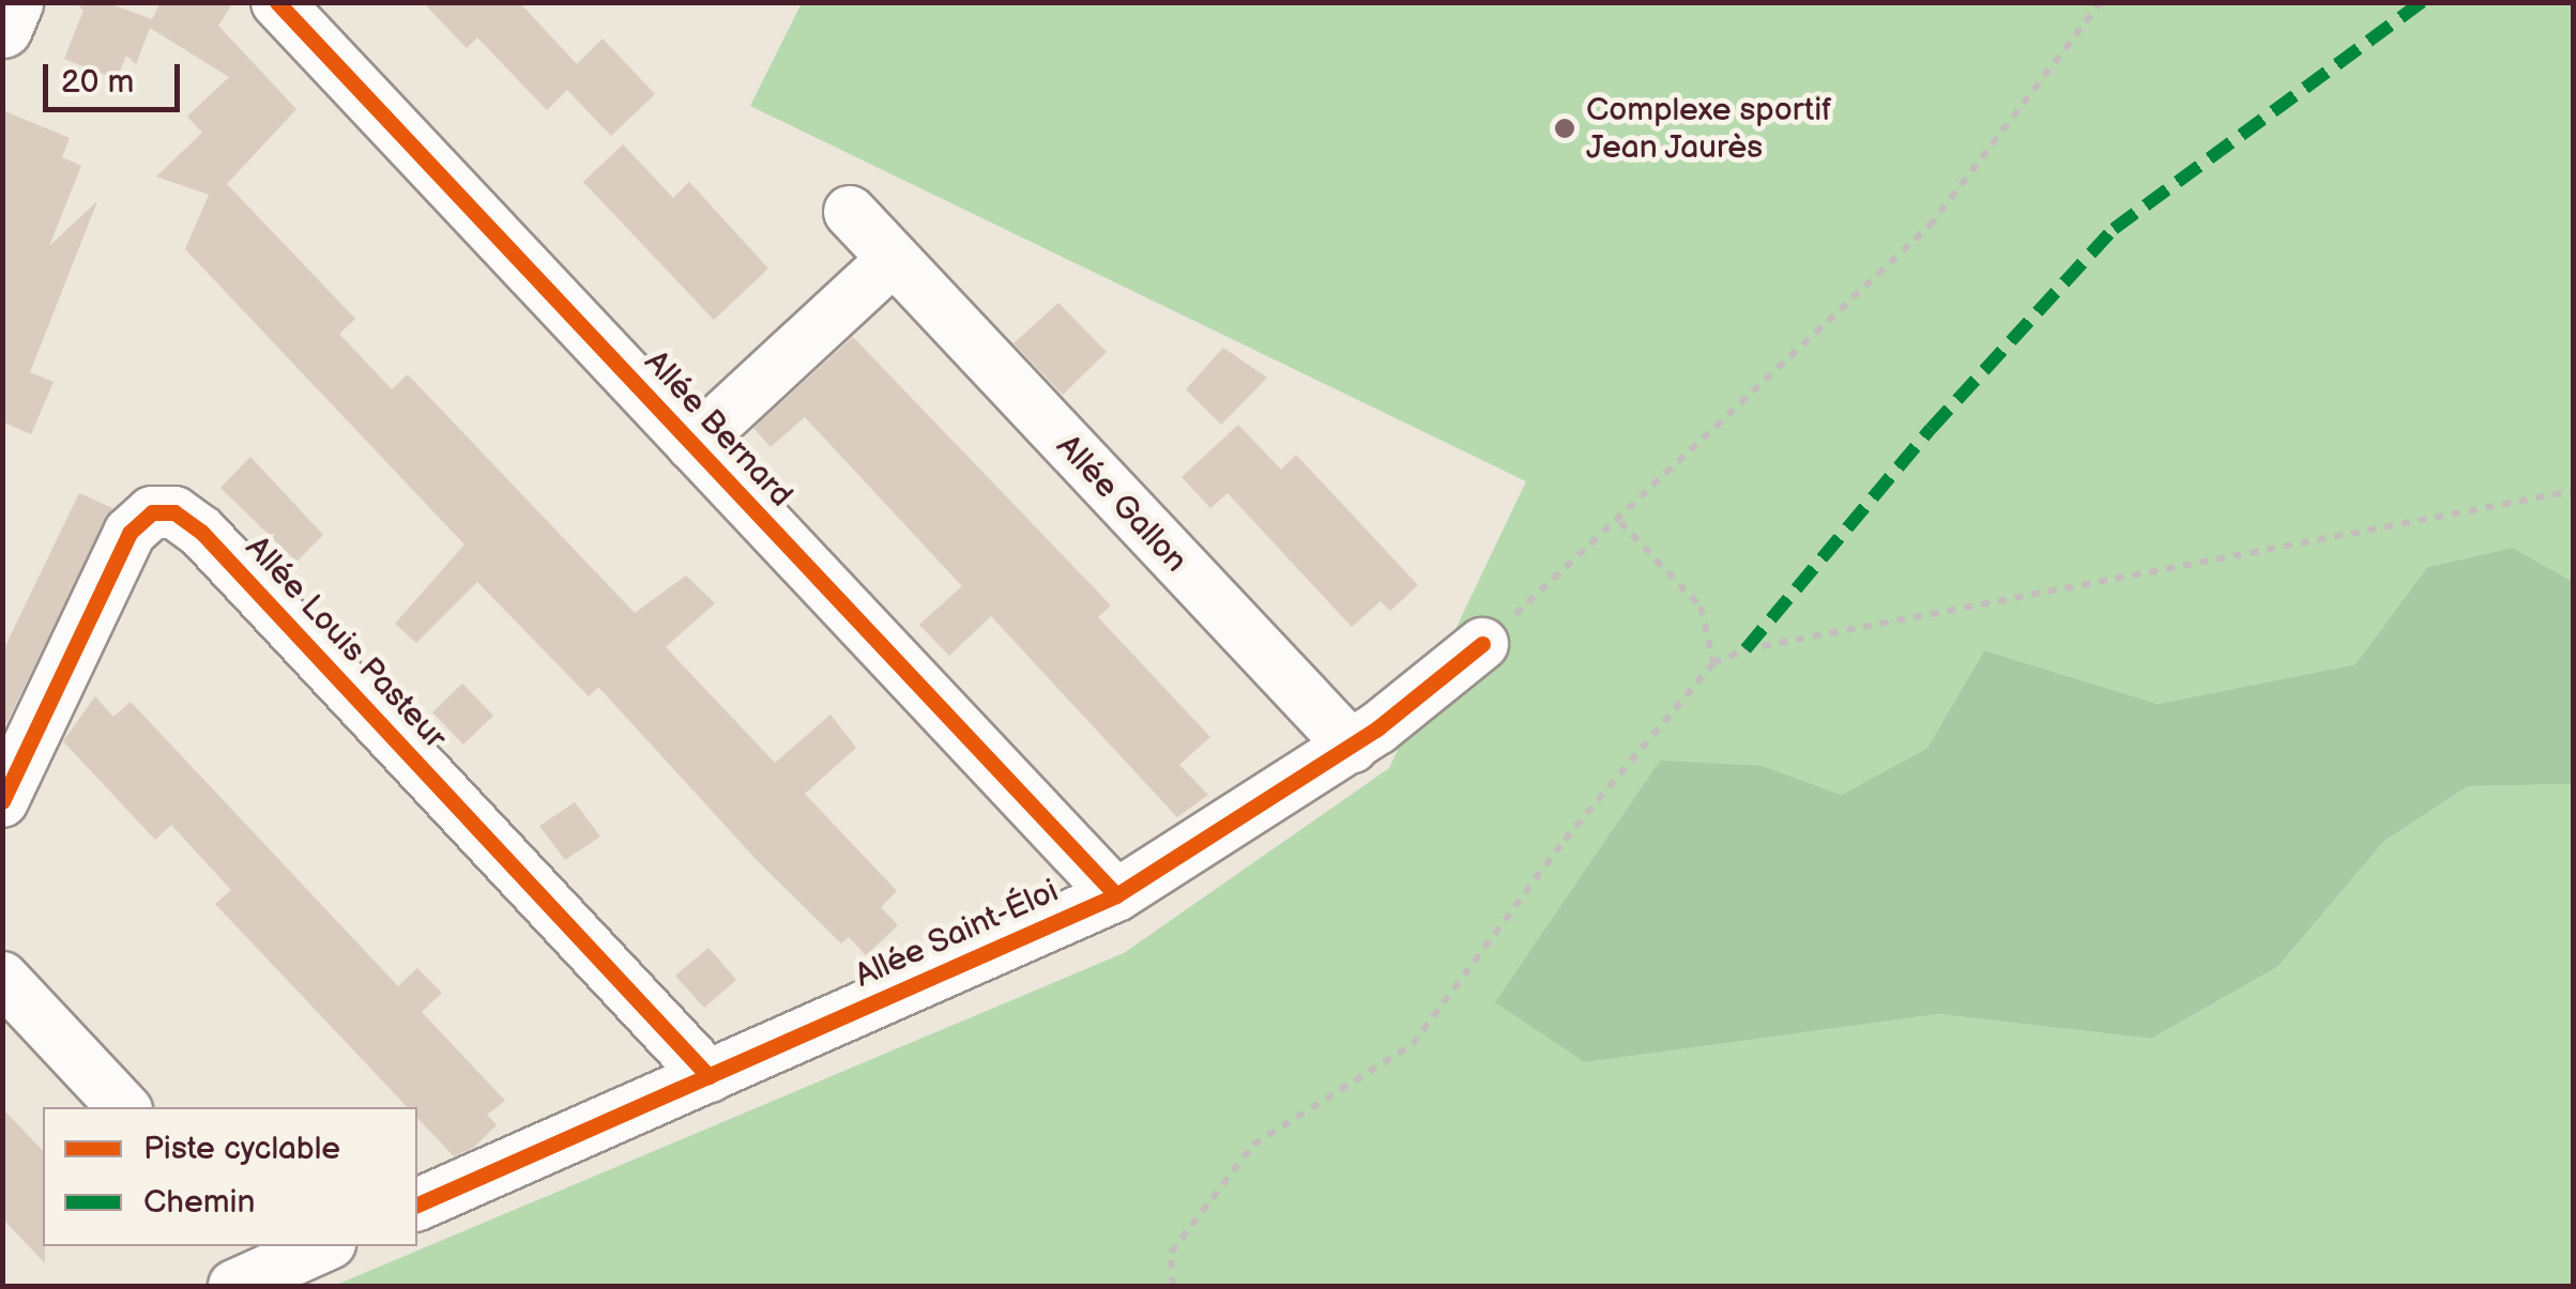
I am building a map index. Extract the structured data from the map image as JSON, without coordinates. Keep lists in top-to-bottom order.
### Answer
{
  "streets": {
    "street": [
      "Allée Bernard",
      "Allée Gallon",
      "Allée Louis Pasteur",
      "Allée Saint-Éloi"
    ]
  },
  "crossings": [
    ["Allée Bernard", "Allée Saint-Éloi"],
    ["Allée Gallon", "Allée Saint-Éloi"],
    ["Allée Louis Pasteur", "Allée Saint-Éloi"]
  ],
  "places": ["Complexe sportif Jean Jaurès"],
  "legend": ["Piste cyclable", "Chemin"],
  "scale_bar": "20 m"
}
